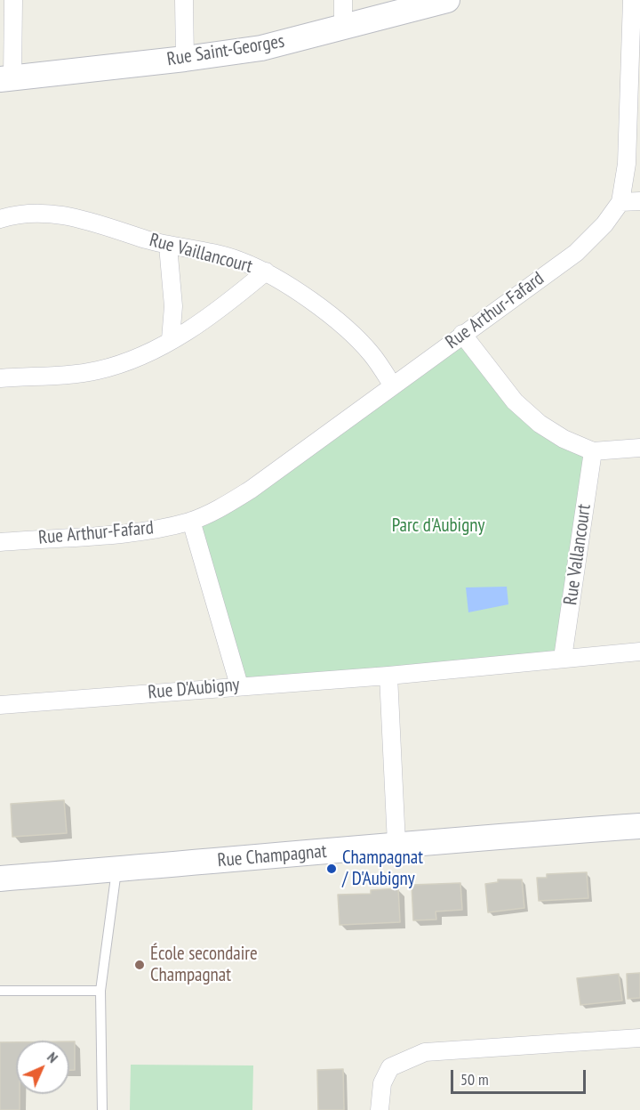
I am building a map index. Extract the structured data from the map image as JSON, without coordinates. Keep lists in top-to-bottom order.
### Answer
{
  "streets": {
    "street": [
      "Rue Saint-Georges",
      "Rue Vaillancourt",
      "Rue Arthur-Fafard",
      "Rue Vallancourt",
      "Rue D'Aubigny",
      "Rue Champagnat"
    ]
  },
  "crossings": [
    ["Rue Vaillancourt", "Rue Arthur-Fafard"],
    ["Rue Vallancourt", "Rue D'Aubigny"]
  ],
  "parks": ["Parc d'Aubigny"],
  "places": ["Champagnat / D'Aubigny", "École secondaire Champagnat"],
  "scale_bar": "50 m",
  "north": "top right"
}
